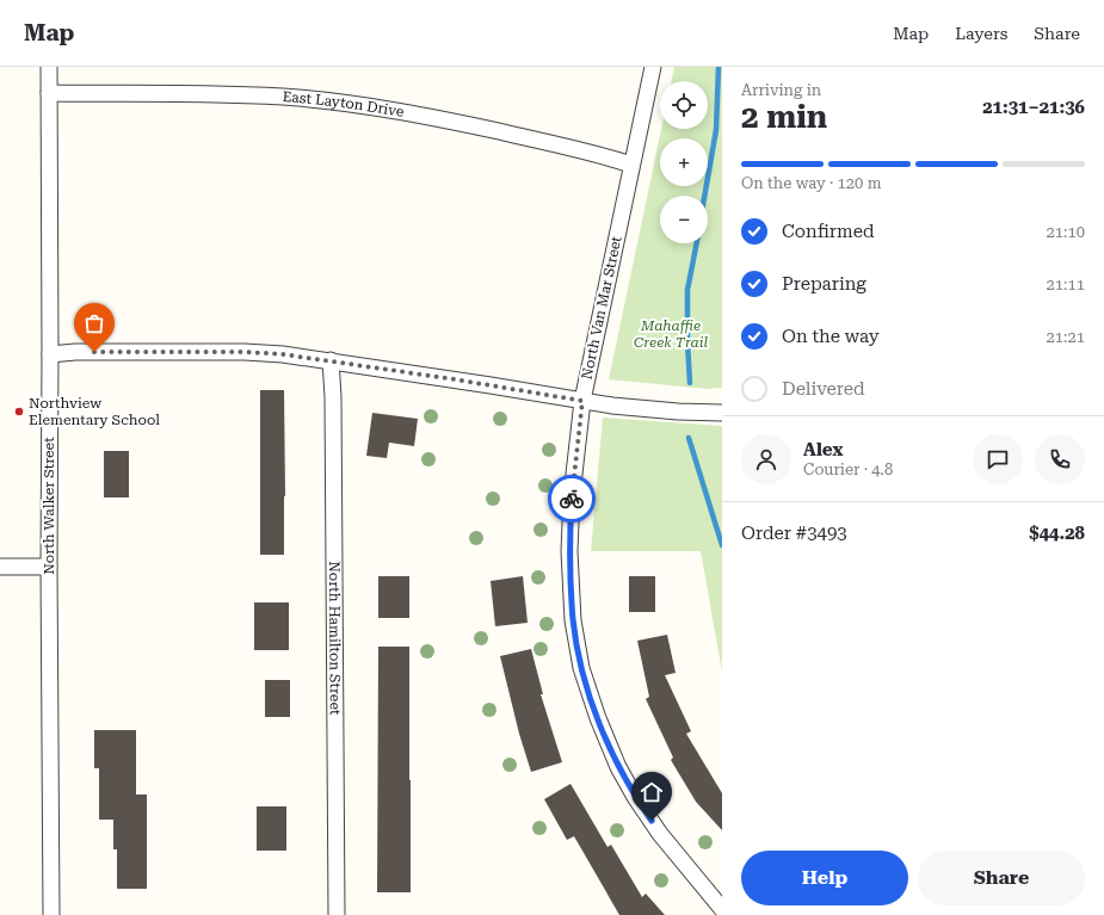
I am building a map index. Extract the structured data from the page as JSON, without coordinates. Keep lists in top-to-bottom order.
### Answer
{
  "streets": {
    "street": [
      "East Layton Drive",
      "North Van Mar Street",
      "North Walker Street",
      "North Hamilton Street"
    ]
  },
  "crossings": [
    ["East Layton Drive", "North Van Mar Street"],
    ["East Layton Drive", "North Walker Street"]
  ],
  "parks": ["Mahaffie Creek Trail"],
  "places": ["Northview Elementary School"],
  "page": {
    "header": "Map",
    "nav": ["Map", "Layers", "Share"],
    "heading": ["2 min", "Arriving in", "21:31–21:36"],
    "panel": [
      "Alex",
      "Courier · 4.8",
      "Order #3493",
      "$44.28"
    ],
    "map_buttons": ["+", "−"],
    "bar": "On the way · 120 m",
    "list": [
      ["Confirmed", "21:10"],
      ["Preparing", "21:11"],
      ["On the way", "21:21"],
      "Delivered"
    ],
    "buttons": ["Help", "Share"]
  }
}
